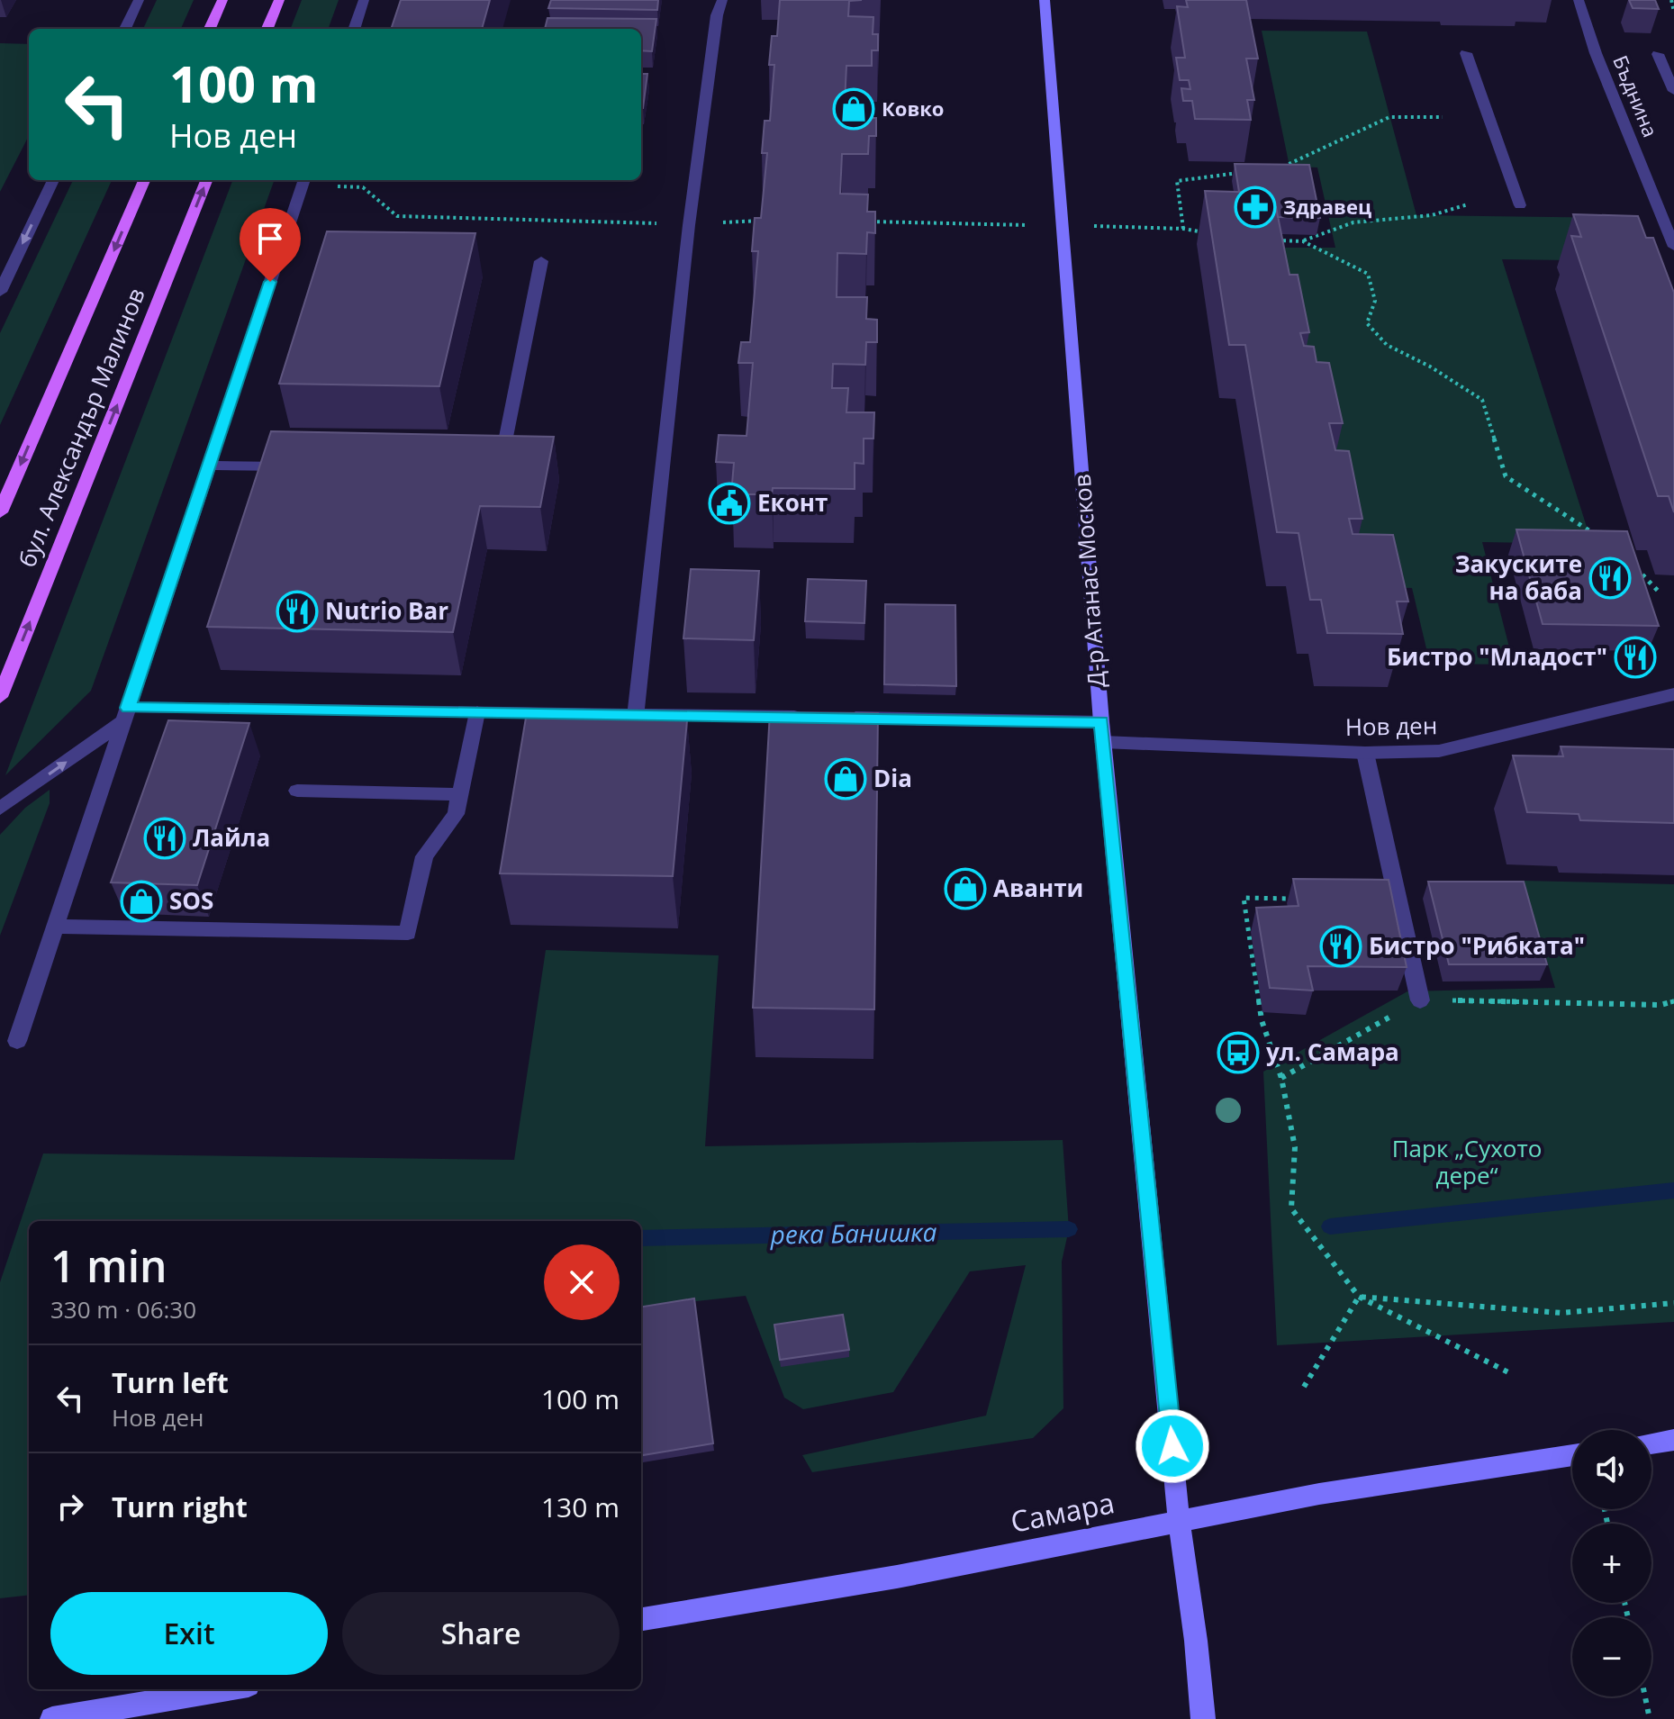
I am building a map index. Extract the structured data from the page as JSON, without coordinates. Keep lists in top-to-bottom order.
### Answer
{
  "streets": {
    "main road": ["бул. Александър Малинов"],
    "street": [
      "Бъднина",
      "Д-р Атанас Москов",
      "Нов ден",
      "Самара"
    ]
  },
  "crossings": [
    ["Д-р Атанас Москов", "Нов ден"],
    ["Д-р Атанас Москов", "Самара"]
  ],
  "water": ["река Банишка"],
  "parks": ["Парк „Сухото дере“"],
  "places": {
    "shop": [
      "Ковко",
      "Dia",
      "Аванти",
      "SOS"
    ],
    "pharmacy": ["Здравец"],
    "public building": ["Еконт"],
    "restaurant": [
      "Закуските на баба",
      "Nutrio Bar",
      "Бистро \"Младост\"",
      "Лайла",
      "Бистро \"Рибката\""
    ],
    "bus stop": ["ул. Самара"]
  },
  "page": {
    "turn": ["100 m", "Нов ден"],
    "heading": ["1 min", "330 m · 06:30"],
    "list": [
      {
        "name": "Turn left",
        "note": "Нов ден",
        "value": "100 m"
      },
      {
        "name": "Turn right",
        "value": "130 m"
      }
    ],
    "map_buttons": ["+", "−"],
    "buttons": ["Exit", "Share"]
  }
}
